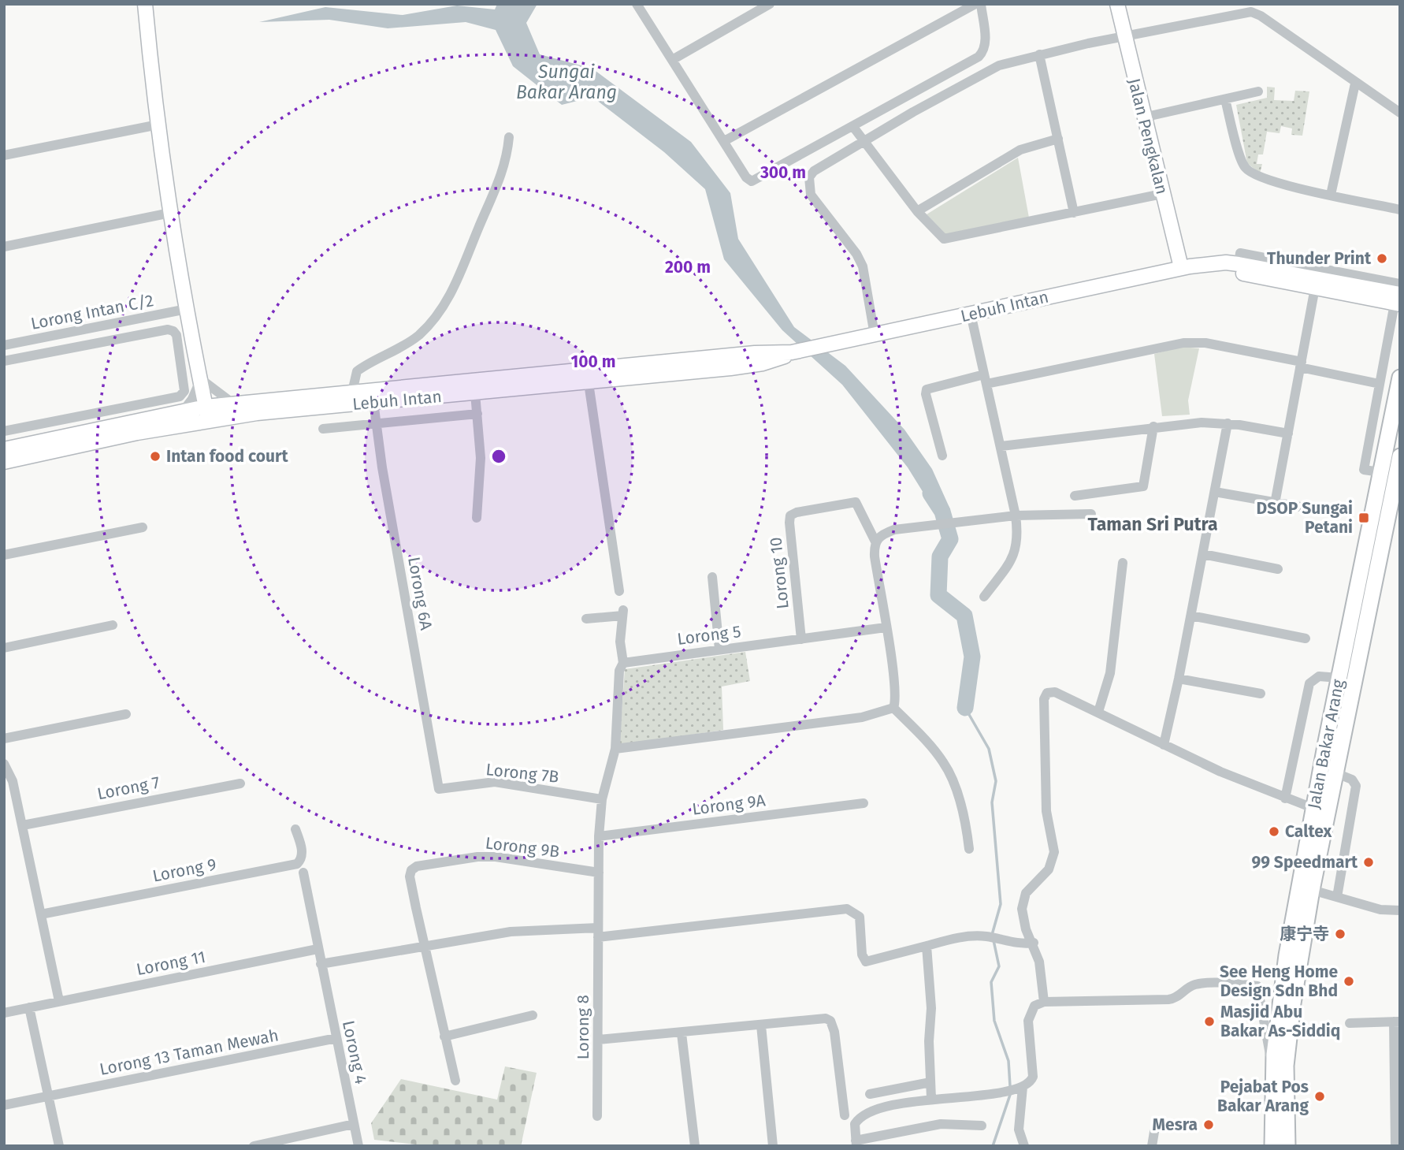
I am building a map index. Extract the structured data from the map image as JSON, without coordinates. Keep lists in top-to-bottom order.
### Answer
{
  "streets": {
    "main road": ["Jalan Pengkalan", "Lebuh Intan", "Jalan Bakar Arang"],
    "street": [
      "Lorong Intan C/2",
      "Lorong 10",
      "Lorong 6A",
      "Lorong 5",
      "Lorong 7B",
      "Lorong 7",
      "Lorong 9A",
      "Lorong 9B",
      "Lorong 9",
      "Lorong 11",
      "Lorong 8",
      "Lorong 13 Taman Mewah",
      "Lorong 4"
    ]
  },
  "crossings": [
    ["Jalan Pengkalan", "Lebuh Intan"],
    ["Lebuh Intan", "Lorong 6A"],
    ["Lorong 10", "Lorong 5"],
    ["Lorong 6A", "Lorong 7B"],
    ["Lorong 7B", "Lorong 8"],
    ["Lorong 9A", "Lorong 8"],
    ["Lorong 9B", "Lorong 8"],
    ["Lorong 11", "Lorong 4"],
    ["Lorong 13 Taman Mewah", "Lorong 4"]
  ],
  "districts": ["Taman Sri Putra"],
  "water": ["Sungai Bakar Arang"],
  "places": {
    "other": [
      "Thunder Print",
      "Intan food court",
      "Caltex",
      "99 Speedmart",
      "康宁寺",
      "See Heng Home Design Sdn Bhd",
      "Masjid Abu Bakar As-Siddiq",
      "Pejabat Pos Bakar Arang",
      "Mesra"
    ],
    "transit": ["DSOP Sungai Petani"]
  },
  "rings": ["300 m", "200 m", "100 m"]
}
